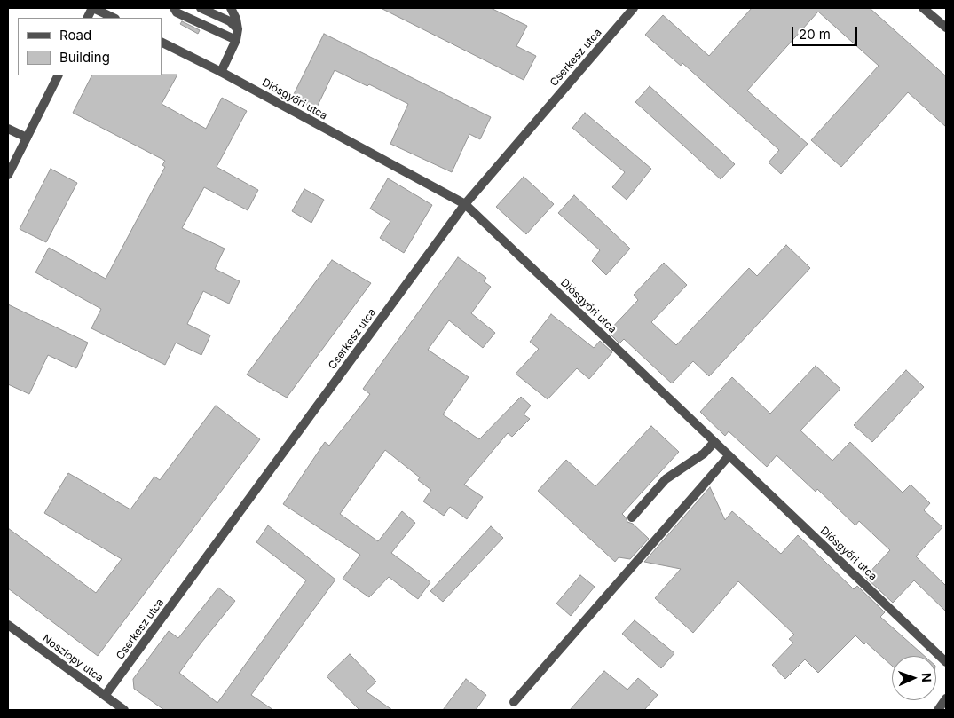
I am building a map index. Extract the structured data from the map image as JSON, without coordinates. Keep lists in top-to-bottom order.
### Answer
{
  "streets": {
    "street": ["Cserkesz utca", "Diósgyőri utca", "Noszlopy utca"]
  },
  "crossings": [
    ["Cserkesz utca", "Diósgyőri utca"],
    ["Cserkesz utca", "Noszlopy utca"]
  ],
  "legend": ["Road", "Building"],
  "scale_bar": "20 m",
  "north": "right"
}
